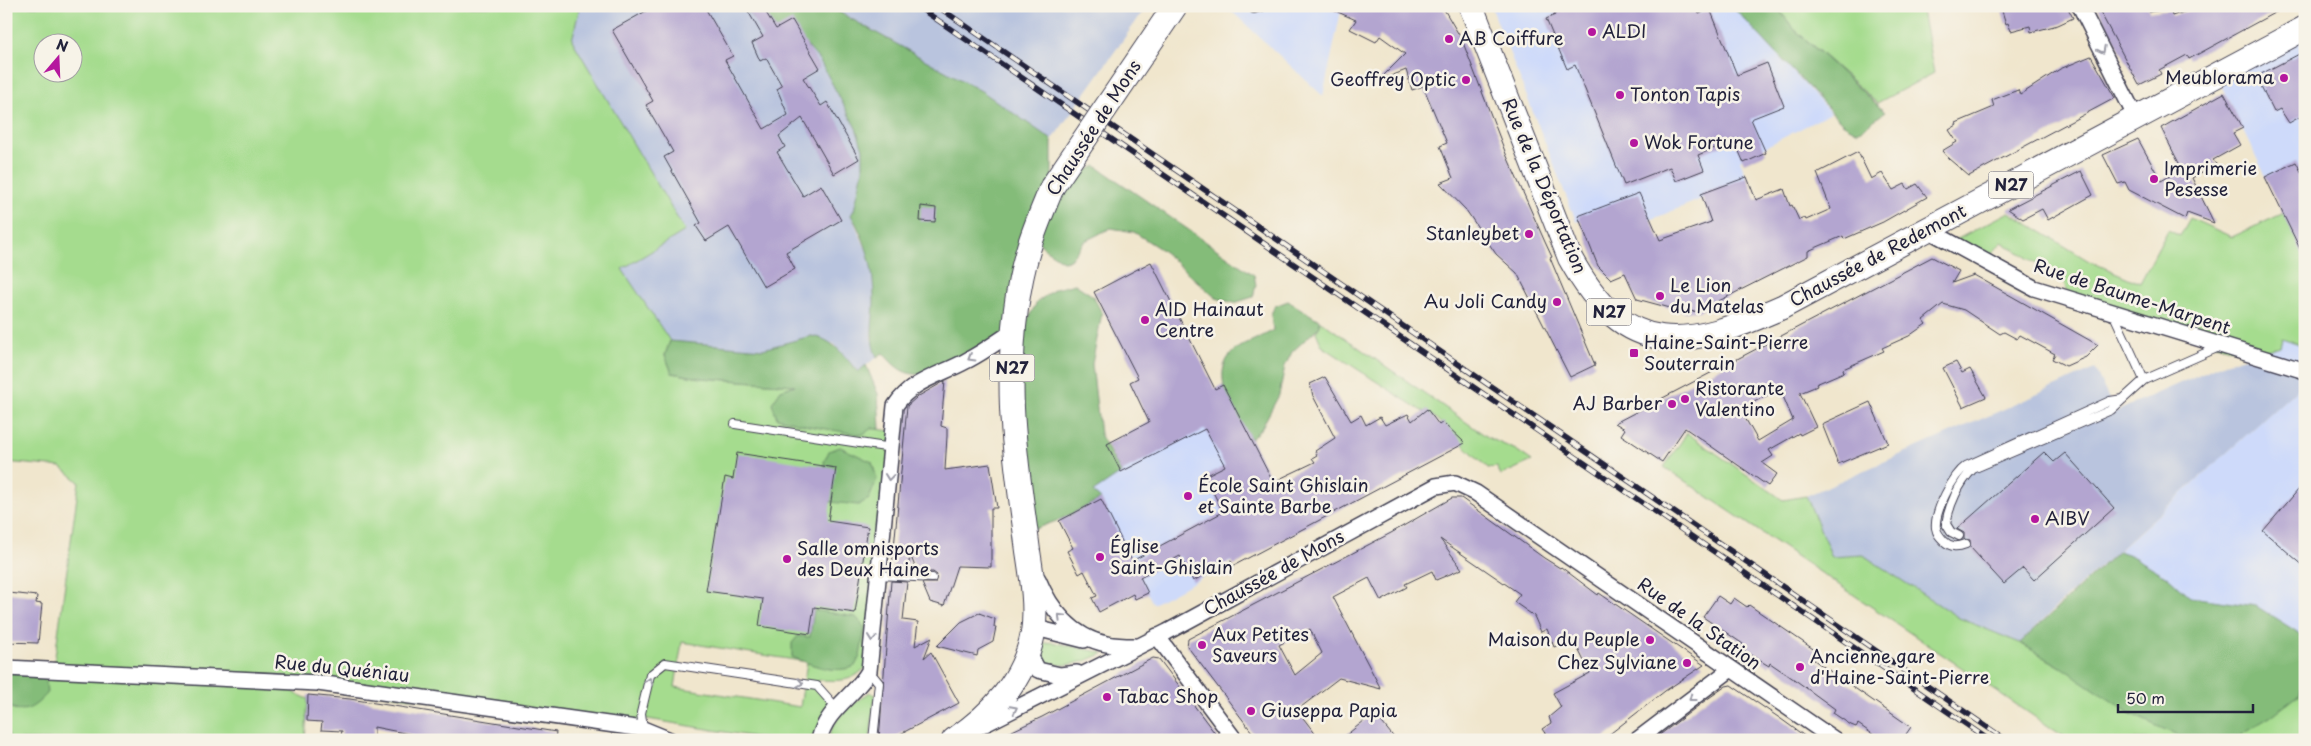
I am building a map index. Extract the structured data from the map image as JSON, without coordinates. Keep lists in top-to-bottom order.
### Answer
{
  "streets": {
    "main road": [
      "Chaussée de Mons",
      "N27",
      "Rue de la Déportation",
      "Chaussée de Redemont"
    ],
    "street": ["Rue de Baume-Marpent", "Rue de la Station", "Rue du Quéniau"]
  },
  "crossings": [
    ["Chaussée de Mons", "Rue de la Station"],
    ["Rue de la Déportation", "Chaussée de Redemont"],
    ["Chaussée de Redemont", "Rue de Baume-Marpent"]
  ],
  "places": {
    "other": [
      "ALDI",
      "AB Coiffure",
      "Meublorama",
      "Geoffrey Optic",
      "Tonton Tapis",
      "Wok Fortune",
      "Imprimerie Pesesse",
      "Stanleybet",
      "Le Lion du Matelas",
      "Au Joli Candy",
      "AID Hainaut Centre",
      "Ristorante Valentino",
      "AJ Barber",
      "École Saint Ghislain et Sainte Barbe",
      "AIBV",
      "Église Saint-Ghislain",
      "Salle omnisports des Deux Haine",
      "Maison du Peuple",
      "Aux Petites Saveurs",
      "Chez Sylviane",
      "Ancienne gare d'Haine-Saint-Pierre",
      "Tabac Shop",
      "Giuseppa Papia"
    ],
    "transit": ["Haine-Saint-Pierre Souterrain"]
  },
  "scale_bar": "50 m",
  "north": "top"
}
